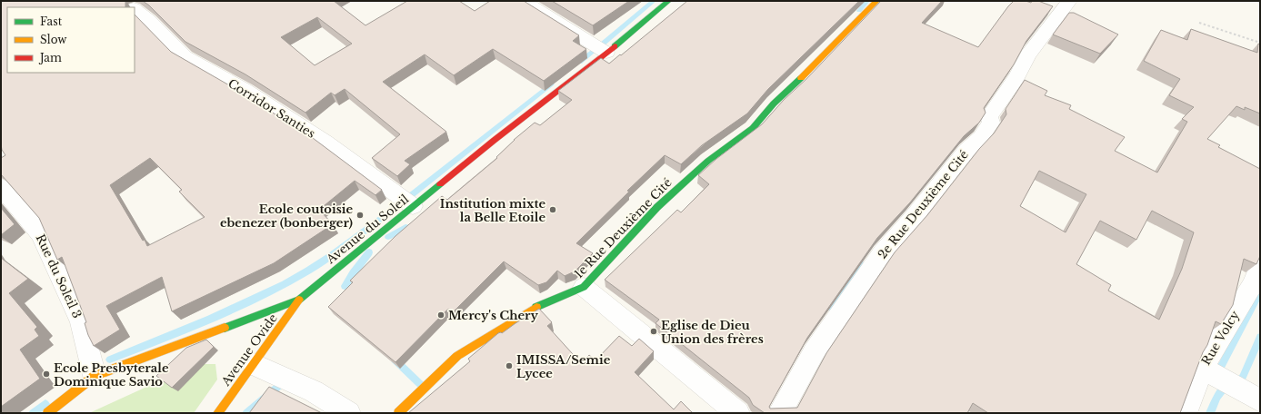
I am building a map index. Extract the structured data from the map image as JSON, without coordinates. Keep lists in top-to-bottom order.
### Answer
{
  "streets": {
    "main road": ["1e Rue Deuxième Cité", "Avenue du Soleil", "Avenue Ovide"],
    "street": [
      "Corridor Santies",
      "2e Rue Deuxième Cité",
      "Rue du Soleil 3",
      "Rue Volcy"
    ]
  },
  "crossings": [
    ["Corridor Santies", "Avenue du Soleil"],
    ["Avenue du Soleil", "Rue du Soleil 3"],
    ["Avenue du Soleil", "Avenue Ovide"]
  ],
  "places": [
    "Institution mixte la Belle Etoile",
    "Ecole coutoisie ebenezer (bonberger)",
    "Mercy's Chery",
    "Eglise de Dieu Union des frères",
    "IMISSA/Semie Lycee",
    "Ecole Presbyterale Dominique Savio"
  ],
  "legend": ["Fast", "Slow", "Jam"]
}
